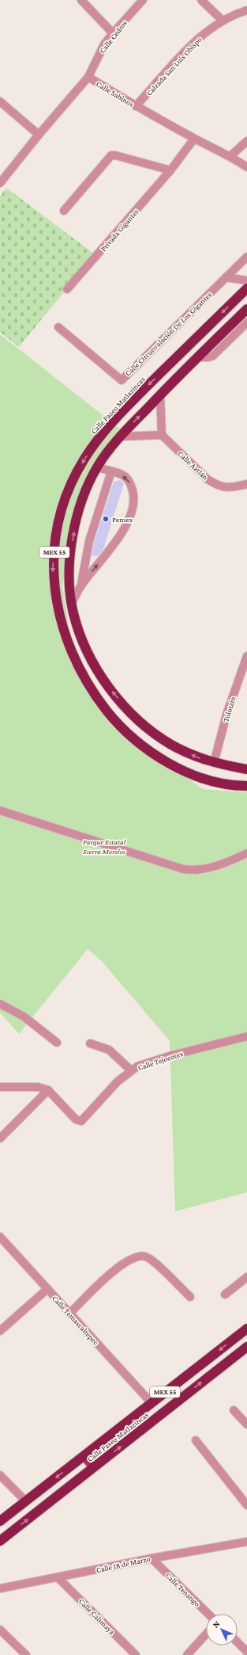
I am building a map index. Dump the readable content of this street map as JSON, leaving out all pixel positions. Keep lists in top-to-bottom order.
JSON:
{
  "streets": {
    "highway": ["Calle Paseo Matlazincas", "MEX 55"],
    "street": [
      "Calle Cedros",
      "Calzada San Luis Obispo",
      "Calle Sabinos",
      "Privada Gigantes",
      "Calle Circunvalación De Los Gigantes",
      "Calle Aztlán",
      "Tolotzin",
      "Calle Tejocotes",
      "Calle Temascaltepec",
      "Calle 18 de Marzo",
      "Calle Tenango",
      "Calle Calimaya"
    ]
  },
  "crossings": [
    ["Calle Cedros", "Calle Sabinos"],
    ["Calzada San Luis Obispo", "Calle Sabinos"],
    ["Calle Sabinos", "Privada Gigantes"],
    ["Calle Paseo Matlazincas", "Calle Temascaltepec"],
    ["MEX 55", "Tolotzin"],
    ["Calle 18 de Marzo", "Calle Tenango"],
    ["Calle 18 de Marzo", "Calle Calimaya"]
  ],
  "parks": ["Parque Estatal Sierra Morelos"],
  "places": ["Pemex"],
  "north": "top left"
}
